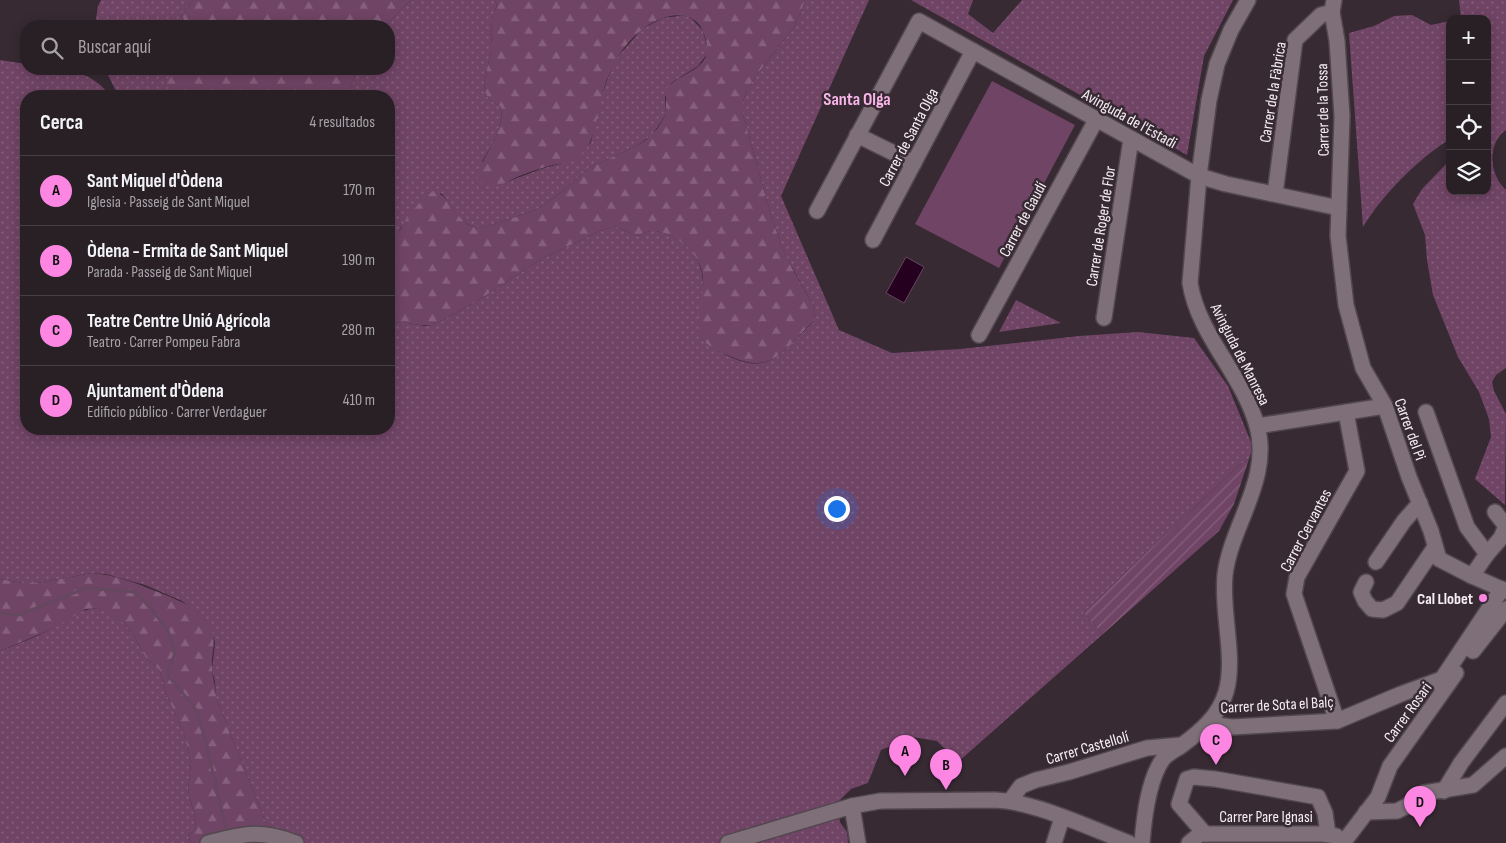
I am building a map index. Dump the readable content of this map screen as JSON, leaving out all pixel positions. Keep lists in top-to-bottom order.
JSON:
{
  "streets": {
    "street": [
      "Carrer de la Fàbrica",
      "Carrer de la Tossa",
      "Avinguda de l'Estadi",
      "Carrer de Santa Olga",
      "Carrer de Gaudí",
      "Carrer de Roger de Flor",
      "Avinguda de Manresa",
      "Carrer del Pi",
      "Carrer Cervantes",
      "Carrer de Sota el Balç",
      "Carrer Rosari",
      "Carrer Castellolí",
      "Carrer Pare Ignasi"
    ]
  },
  "crossings": [
    ["Carrer de la Fàbrica", "Carrer de la Tossa"],
    ["Carrer de la Fàbrica", "Avinguda de l'Estadi"],
    ["Carrer de la Tossa", "Avinguda de l'Estadi"],
    ["Carrer de la Tossa", "Carrer del Pi"],
    ["Avinguda de l'Estadi", "Carrer de Santa Olga"],
    ["Avinguda de l'Estadi", "Carrer de Gaudí"],
    ["Avinguda de l'Estadi", "Carrer de Roger de Flor"],
    ["Avinguda de l'Estadi", "Avinguda de Manresa"],
    ["Avinguda de l'Estadi", "Carrer del Pi"],
    ["Avinguda de Manresa", "Carrer de Sota el Balç"],
    ["Avinguda de Manresa", "Carrer Castellolí"],
    ["Carrer del Pi", "Carrer de Sota el Balç"],
    ["Carrer Cervantes", "Carrer de Sota el Balç"],
    ["Carrer Rosari", "Carrer Pare Ignasi"]
  ],
  "districts": ["Santa Olga"],
  "places": ["Cal Llobet"],
  "page": {
    "map_buttons": ["+", "−"],
    "search": "Buscar aquí",
    "heading": ["Cerca", "4 resultados"],
    "list": [
      {
        "mark": "A",
        "name": "Sant Miquel d'Òdena",
        "note": "Iglesia · Passeig de Sant Miquel",
        "value": "170 m"
      },
      {
        "mark": "B",
        "name": "Òdena - Ermita de Sant Miquel",
        "note": "Parada · Passeig de Sant Miquel",
        "value": "190 m"
      },
      {
        "mark": "C",
        "name": "Teatre Centre Unió Agrícola",
        "note": "Teatro · Carrer Pompeu Fabra",
        "value": "280 m"
      },
      {
        "mark": "D",
        "name": "Ajuntament d'Òdena",
        "note": "Edificio público · Carrer Verdaguer",
        "value": "410 m"
      }
    ],
    "pins": [
      "C",
      "A",
      "B",
      "D"
    ]
  }
}
